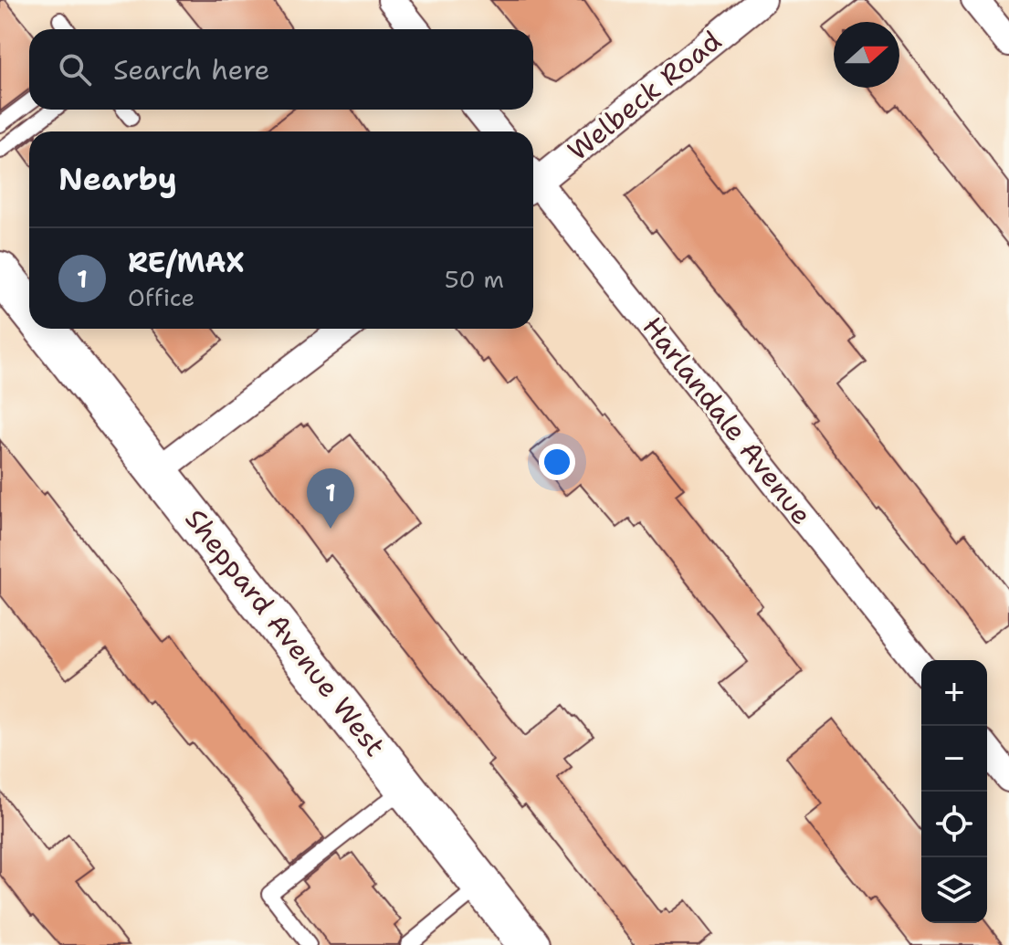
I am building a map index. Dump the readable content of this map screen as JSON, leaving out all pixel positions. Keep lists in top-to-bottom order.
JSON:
{
  "streets": {
    "main road": ["Sheppard Avenue West"],
    "street": ["Welbeck Road", "Harlandale Avenue"]
  },
  "north": "right",
  "page": {
    "search": "Search here",
    "heading": "Nearby",
    "list": [
      {
        "mark": "1",
        "name": "RE/MAX",
        "note": "Office",
        "value": "50 m"
      }
    ],
    "pins": "1",
    "map_buttons": ["+", "−"]
  }
}
